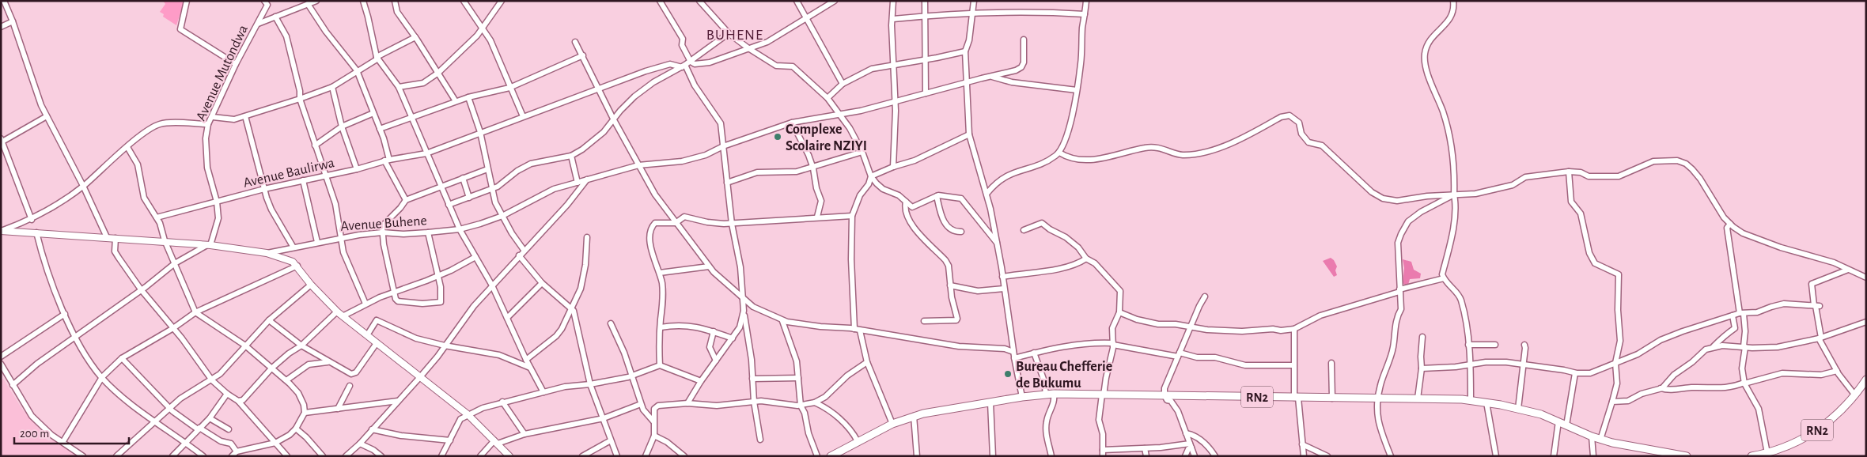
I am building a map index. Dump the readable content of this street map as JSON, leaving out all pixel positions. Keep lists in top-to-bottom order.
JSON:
{
  "streets": {
    "highway": ["RN2"],
    "street": ["Avenue Mutondwa", "Avenue Baulirwa", "Avenue Buhene"]
  },
  "crossings": [
    ["Avenue Mutondwa", "Avenue Baulirwa"]
  ],
  "districts": ["BUHENE"],
  "places": ["Complexe Scolaire NZIYI", "Bureau Chefferie de Bukumu"],
  "scale_bar": "200 m"
}
